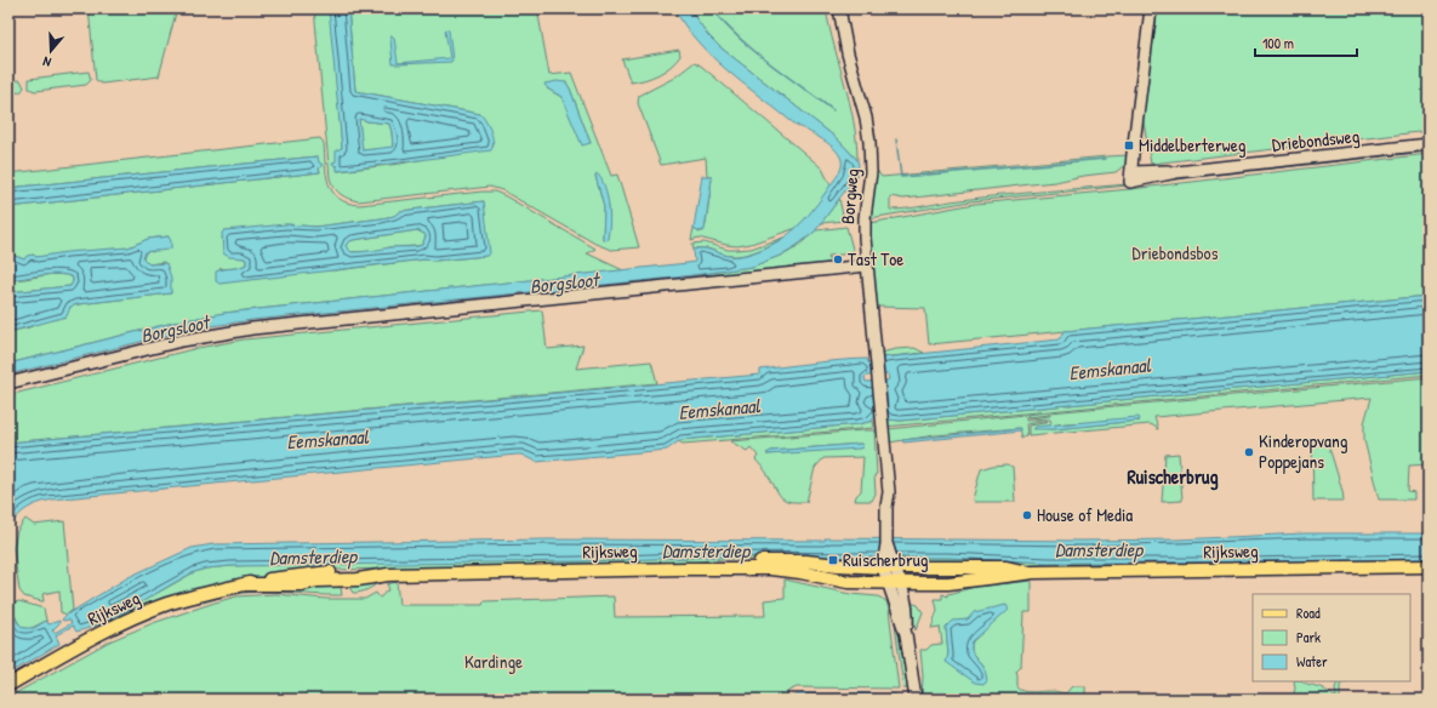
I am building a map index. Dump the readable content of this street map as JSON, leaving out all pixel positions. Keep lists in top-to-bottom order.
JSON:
{
  "streets": {
    "main road": ["Rijksweg"],
    "street": ["Driebondsweg", "Borgweg"]
  },
  "crossings": [
    ["Borgweg", "Rijksweg"]
  ],
  "districts": ["Ruischerbrug"],
  "water": ["Borgsloot", "Eemskanaal", "Damsterdiep"],
  "parks": ["Driebondsbos", "Kardinge"],
  "places": {
    "transit": ["Middelberterweg", "Ruischerbrug"],
    "other": ["Tast Toe", "Kinderopvang Poppejans", "House of Media"]
  },
  "legend": ["Road", "Park", "Water"],
  "scale_bar": "100 m",
  "north": "bottom"
}
